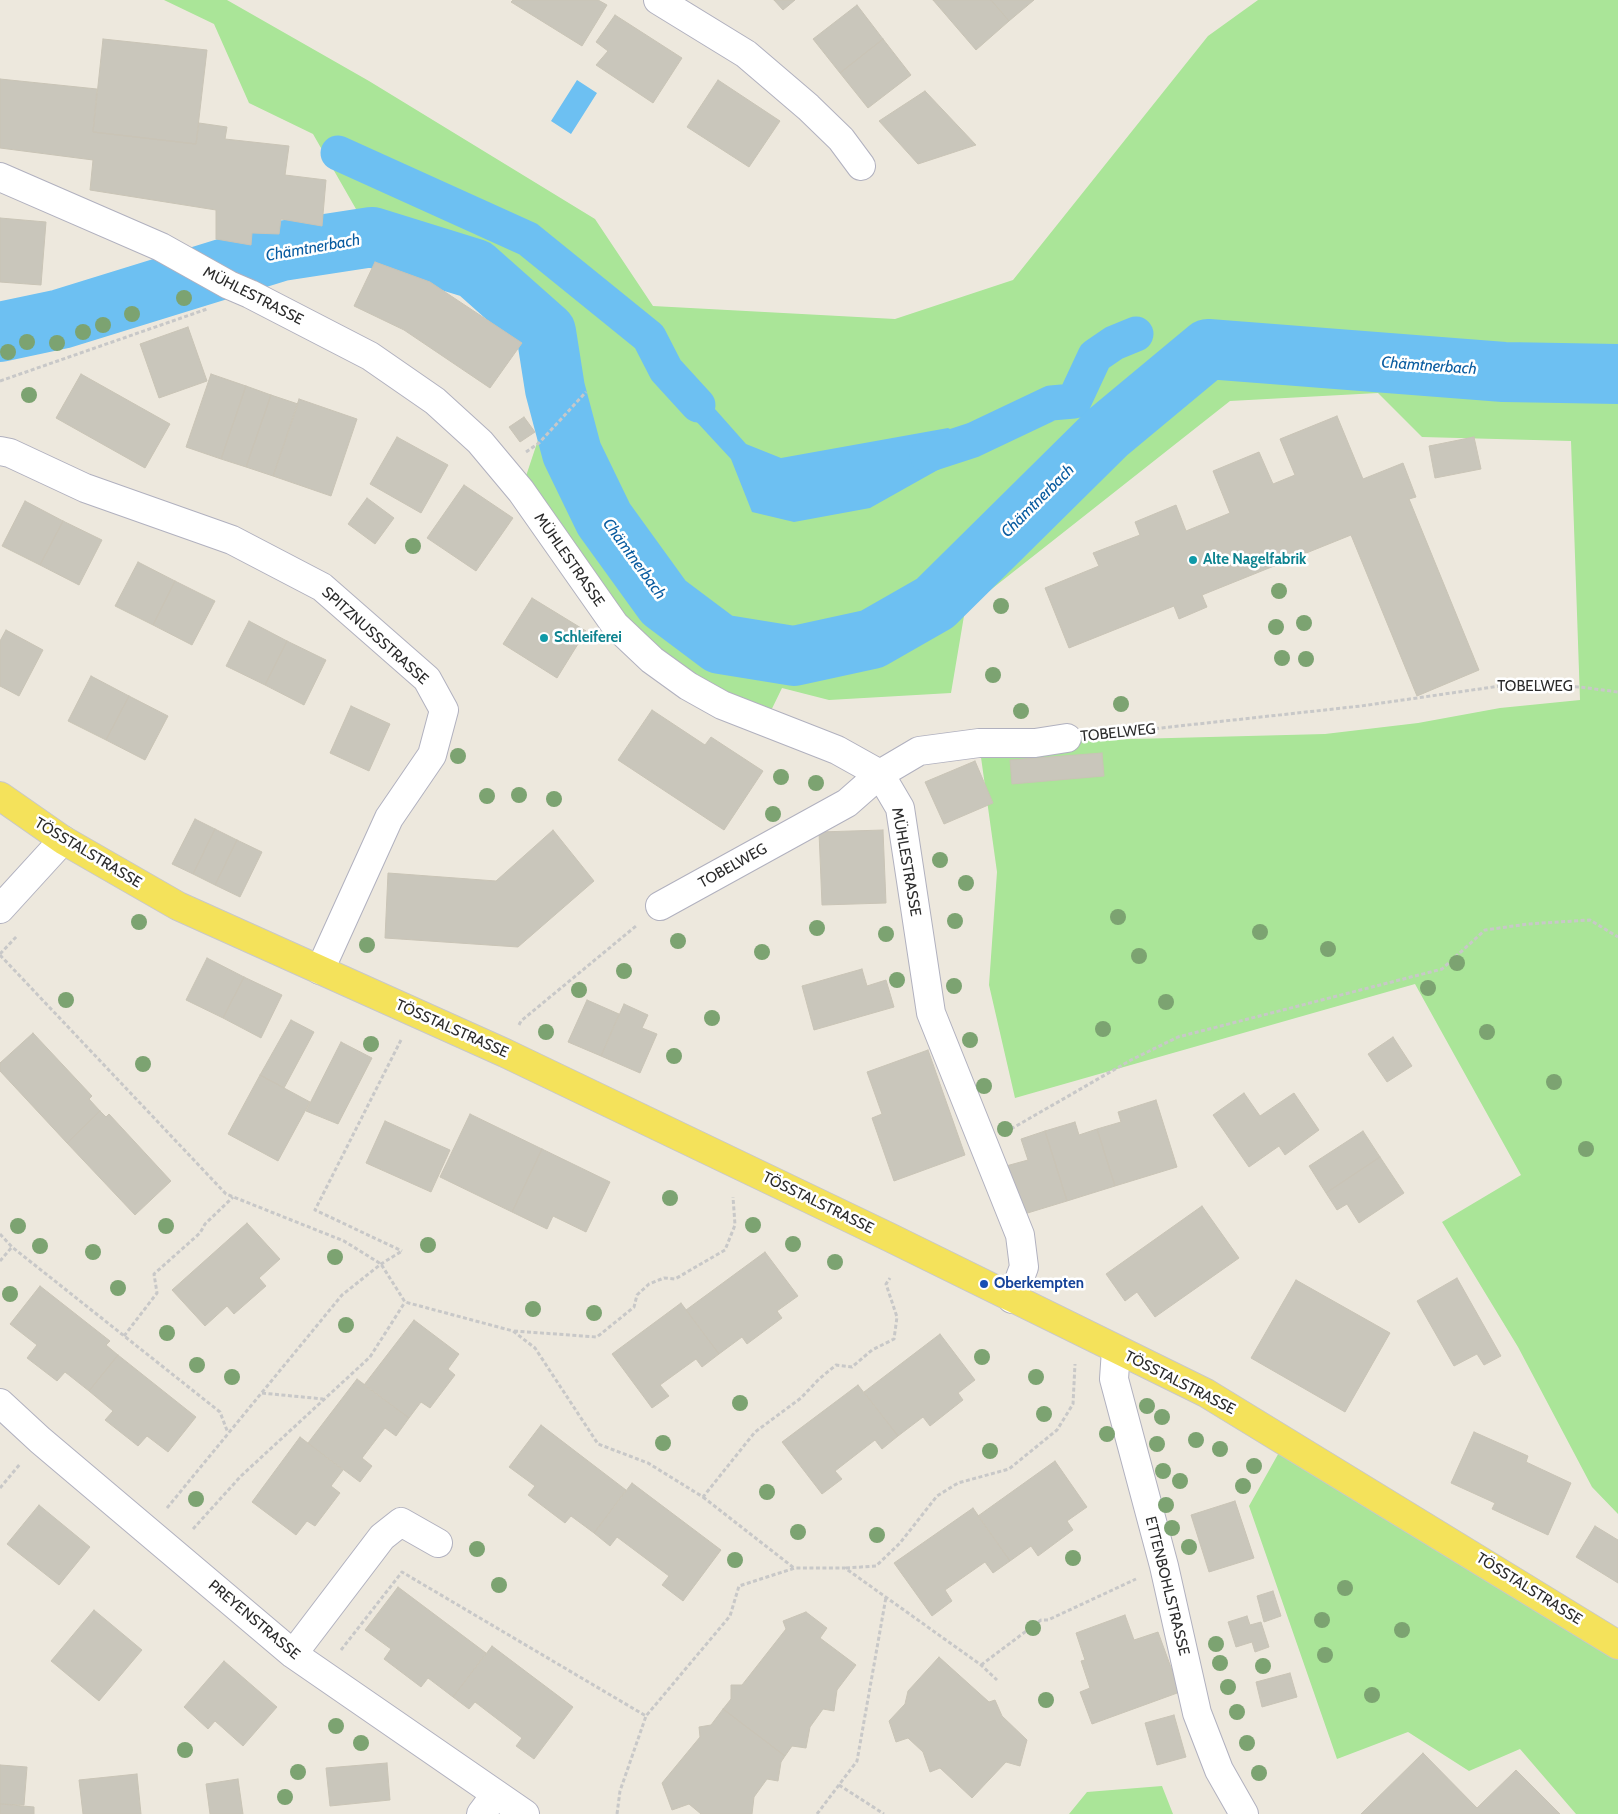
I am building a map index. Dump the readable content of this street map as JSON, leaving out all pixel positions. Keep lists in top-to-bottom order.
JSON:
{
  "streets": {
    "main road": ["TÖSSTALSTRASSE"],
    "street": [
      "MÜHLESTRASSE",
      "SPITZNUSSSTRASSE",
      "TOBELWEG",
      "ETTENBOHLSTRASSE",
      "PREYENSTRASSE"
    ]
  },
  "crossings": [
    ["MÜHLESTRASSE", "TOBELWEG"],
    ["MÜHLESTRASSE", "TÖSSTALSTRASSE"],
    ["SPITZNUSSSTRASSE", "TÖSSTALSTRASSE"],
    ["TÖSSTALSTRASSE", "ETTENBOHLSTRASSE"]
  ],
  "water": ["Chämtnerbach"],
  "places": ["Alte Nagelfabrik", "Schleiferei", "Oberkempten"]
}
